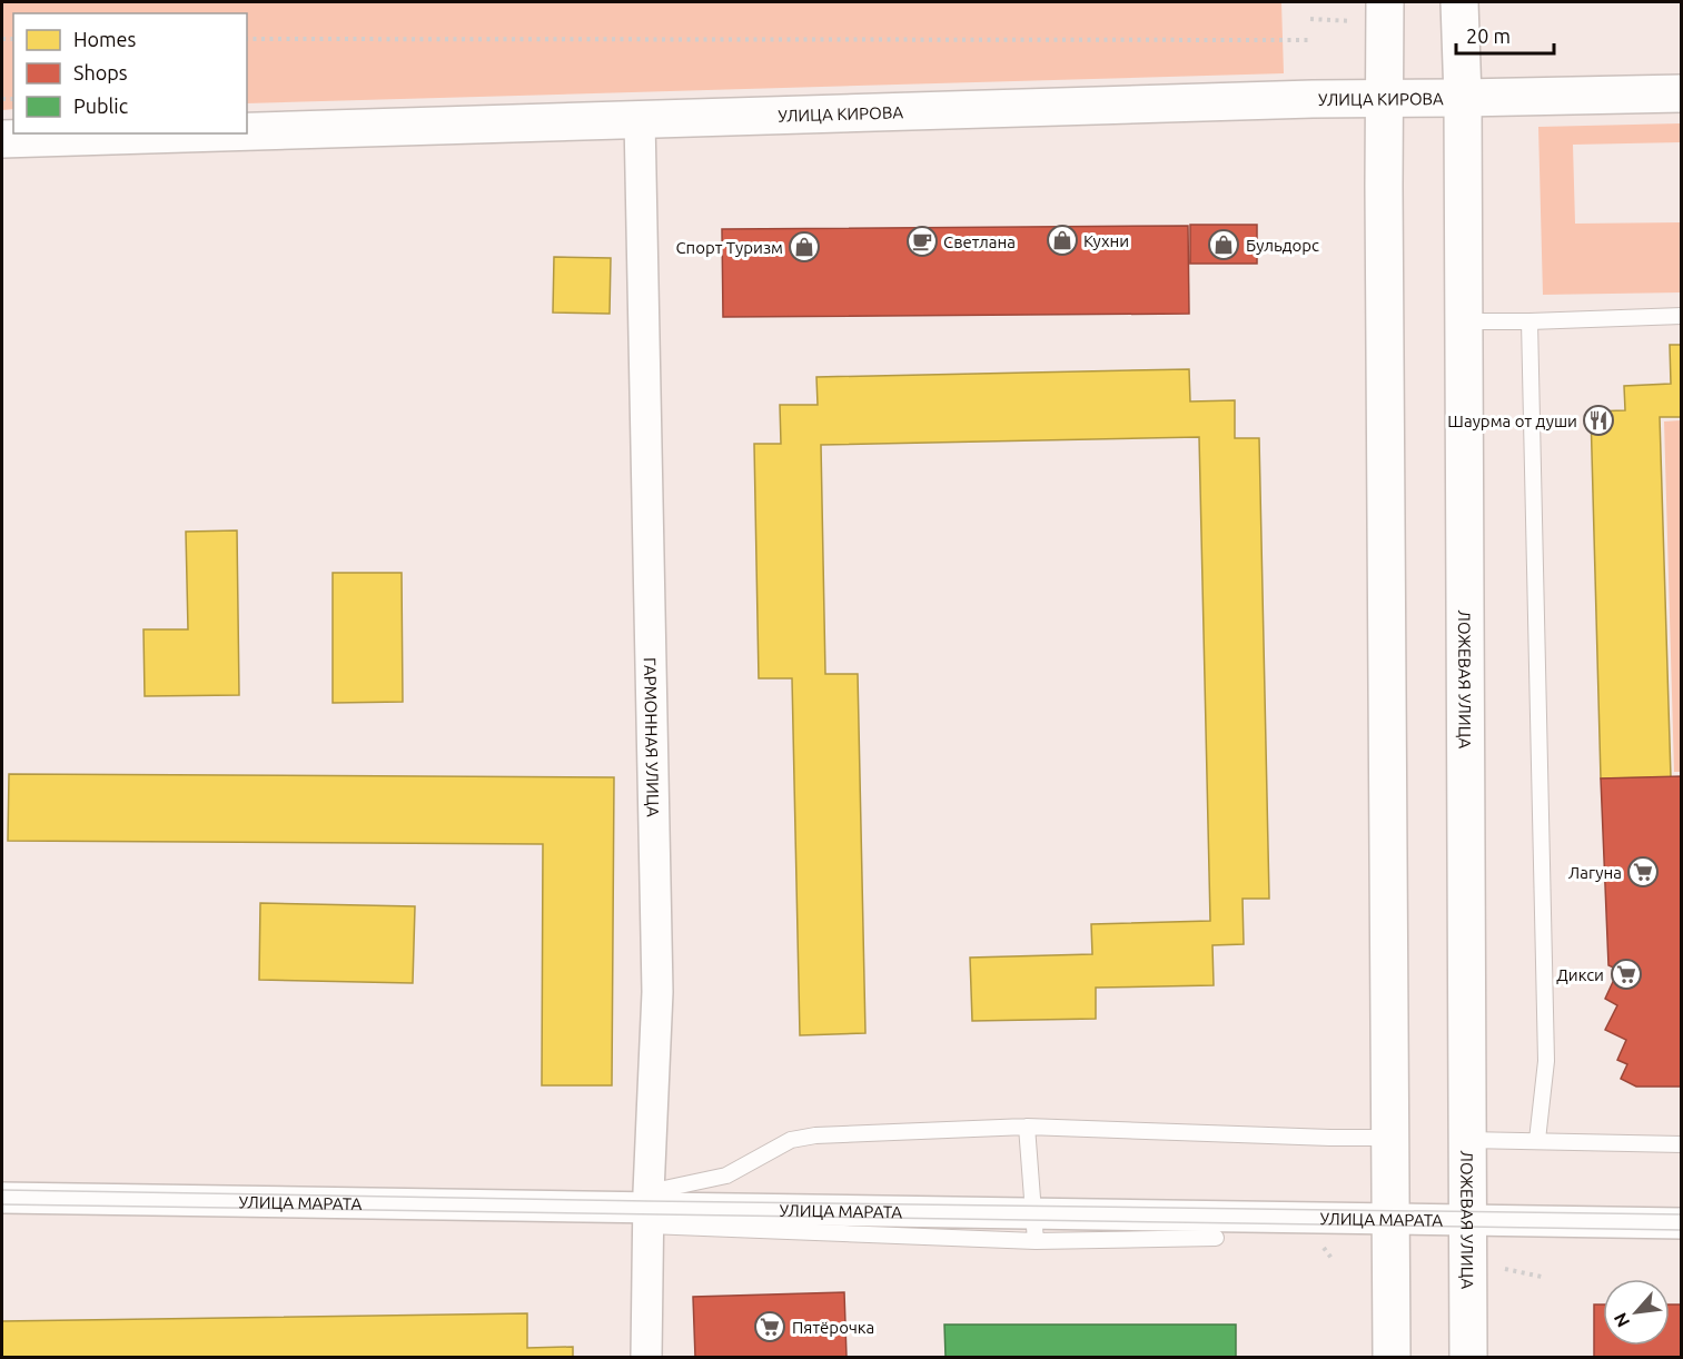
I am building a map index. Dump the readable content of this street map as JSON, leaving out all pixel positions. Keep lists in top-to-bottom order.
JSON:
{
  "streets": {
    "main road": ["УЛИЦА КИРОВА", "ЛОЖЕВАЯ УЛИЦА"],
    "street": ["ГАРМОННАЯ УЛИЦА", "УЛИЦА МАРАТА"]
  },
  "crossings": [
    ["УЛИЦА КИРОВА", "ЛОЖЕВАЯ УЛИЦА"],
    ["УЛИЦА КИРОВА", "ГАРМОННАЯ УЛИЦА"],
    ["ЛОЖЕВАЯ УЛИЦА", "УЛИЦА МАРАТА"],
    ["ГАРМОННАЯ УЛИЦА", "УЛИЦА МАРАТА"]
  ],
  "places": {
    "shop": ["Кухни", "Бульдорс", "Спорт Туризм"],
    "cafe": ["Светлана"],
    "restaurant": ["Шаурма от души"],
    "supermarket": ["Лагуна", "Дикси", "Пятёрочка"]
  },
  "legend": ["Homes", "Shops", "Public"],
  "scale_bar": "20 m",
  "north": "bottom left"
}
